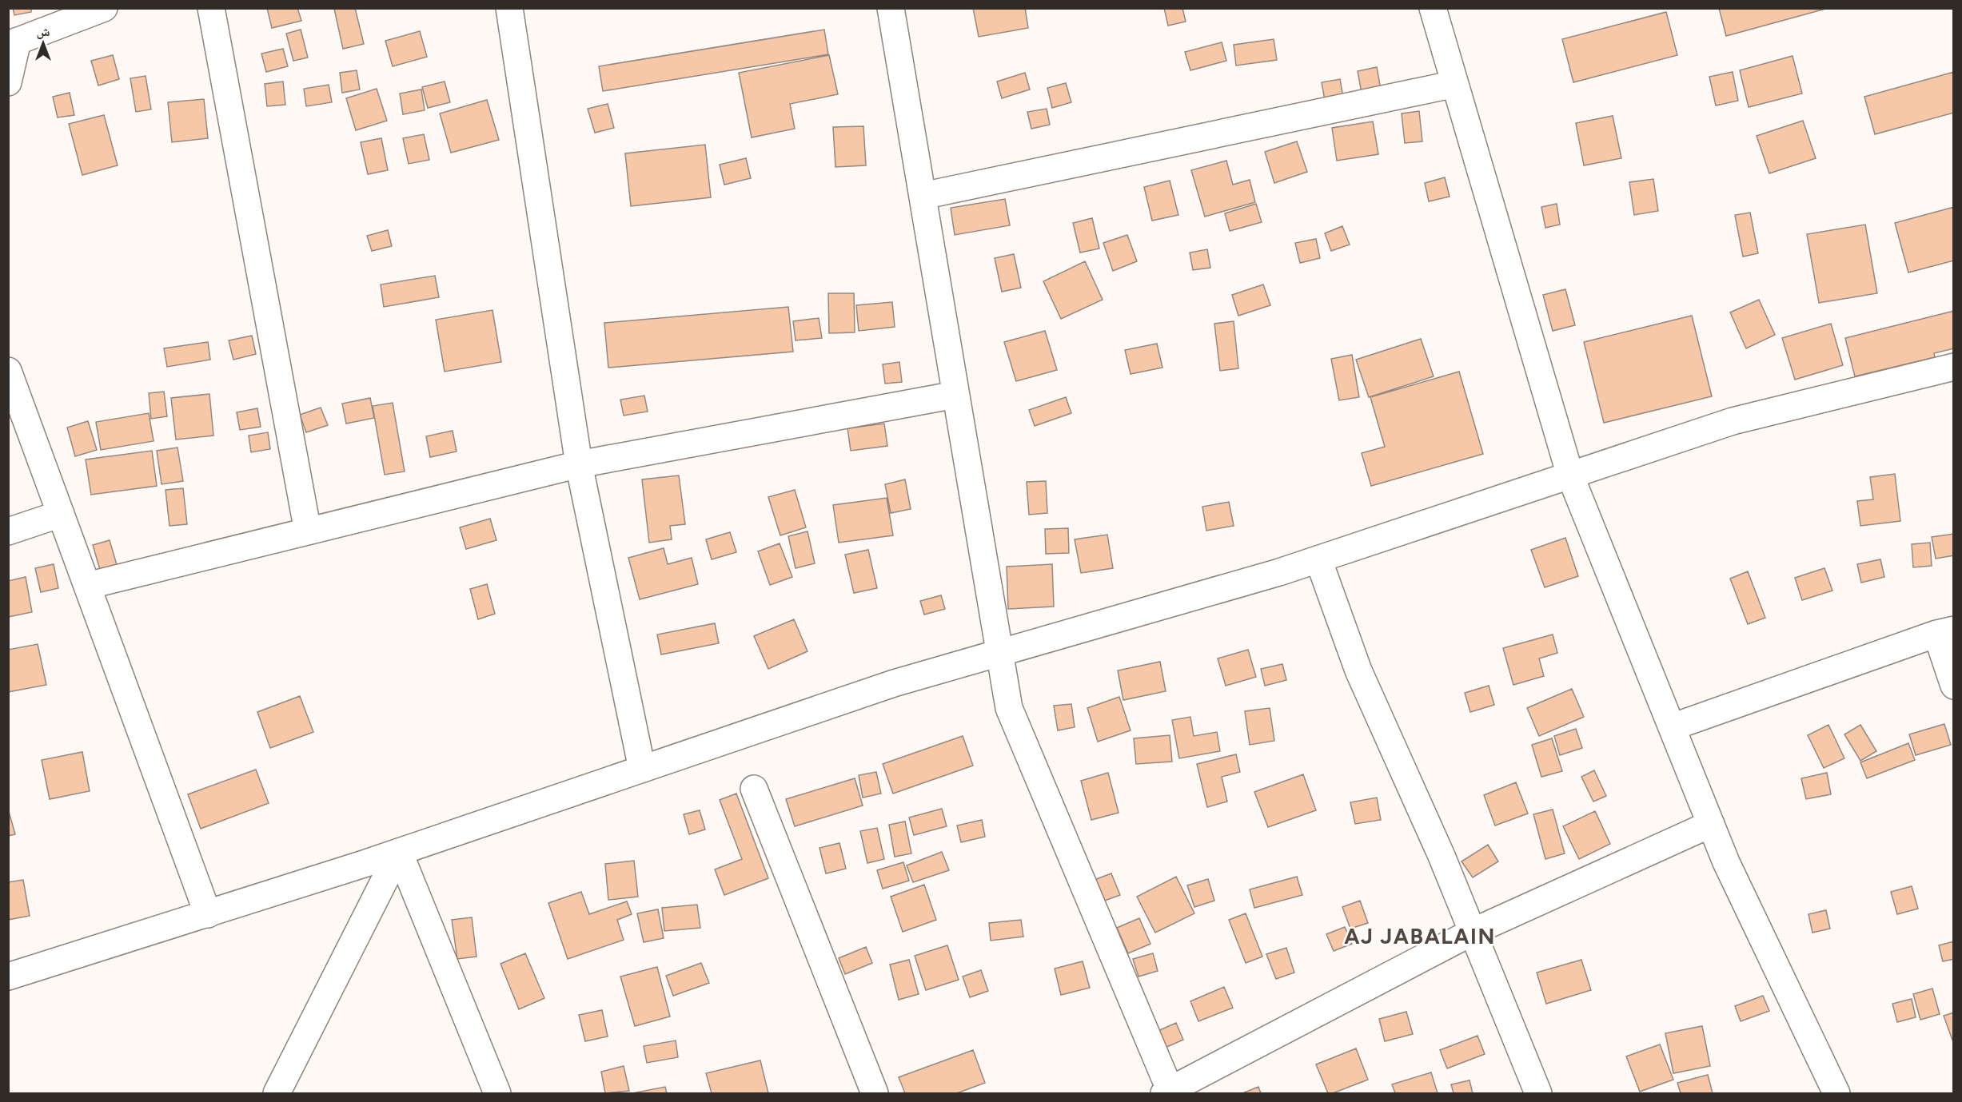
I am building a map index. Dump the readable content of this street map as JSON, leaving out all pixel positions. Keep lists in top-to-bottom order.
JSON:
{
  "districts": ["AJ JABALAIN"],
  "north": "top"
}
